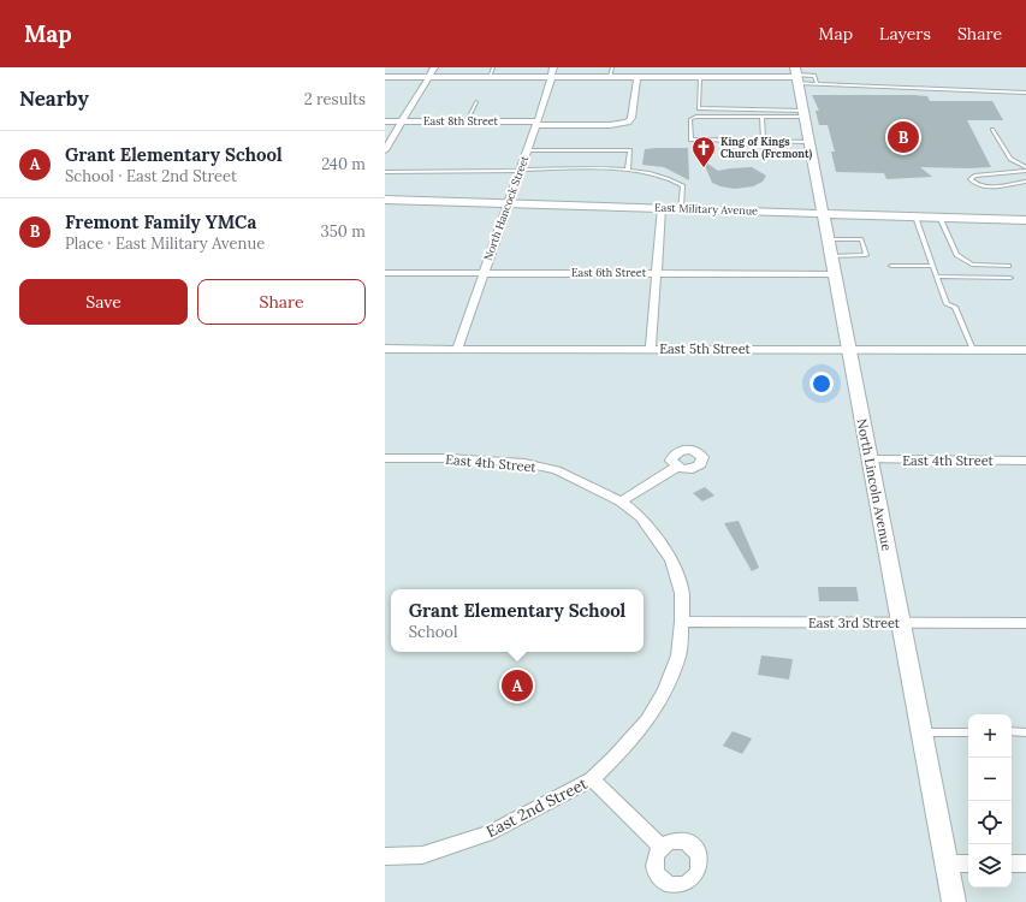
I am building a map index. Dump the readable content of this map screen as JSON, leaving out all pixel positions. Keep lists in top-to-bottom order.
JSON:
{
  "streets": {
    "street": [
      "East 8th Street",
      "North Hancock Street",
      "East Military Avenue",
      "East 6th Street",
      "East 5th Street",
      "East 4th Street",
      "North Lincoln Avenue",
      "East 3rd Street",
      "East 2nd Street"
    ]
  },
  "crossings": [
    ["East 8th Street", "North Hancock Street"],
    ["North Hancock Street", "East Military Avenue"],
    ["North Hancock Street", "East 6th Street"],
    ["North Hancock Street", "East 5th Street"],
    ["East Military Avenue", "North Lincoln Avenue"],
    ["East 6th Street", "North Lincoln Avenue"],
    ["East 5th Street", "North Lincoln Avenue"],
    ["East 4th Street", "North Lincoln Avenue"],
    ["East 4th Street", "East 3rd Street"],
    ["East 4th Street", "East 2nd Street"],
    ["North Lincoln Avenue", "East 3rd Street"],
    ["East 3rd Street", "East 2nd Street"]
  ],
  "places": {
    "church": ["King of Kings Church (Fremont)"]
  },
  "page": {
    "header": "Map",
    "nav": ["Map", "Layers", "Share"],
    "heading": ["Nearby", "2 results"],
    "pins": ["B", "A"],
    "list": [
      {
        "mark": "A",
        "name": "Grant Elementary School",
        "note": "School · East 2nd Street",
        "value": "240 m"
      },
      {
        "mark": "B",
        "name": "Fremont Family YMCa",
        "note": "Place · East Military Avenue",
        "value": "350 m"
      }
    ],
    "buttons": ["Save", "Share"],
    "popup": ["Grant Elementary School", "School"],
    "map_buttons": ["+", "−"]
  }
}
